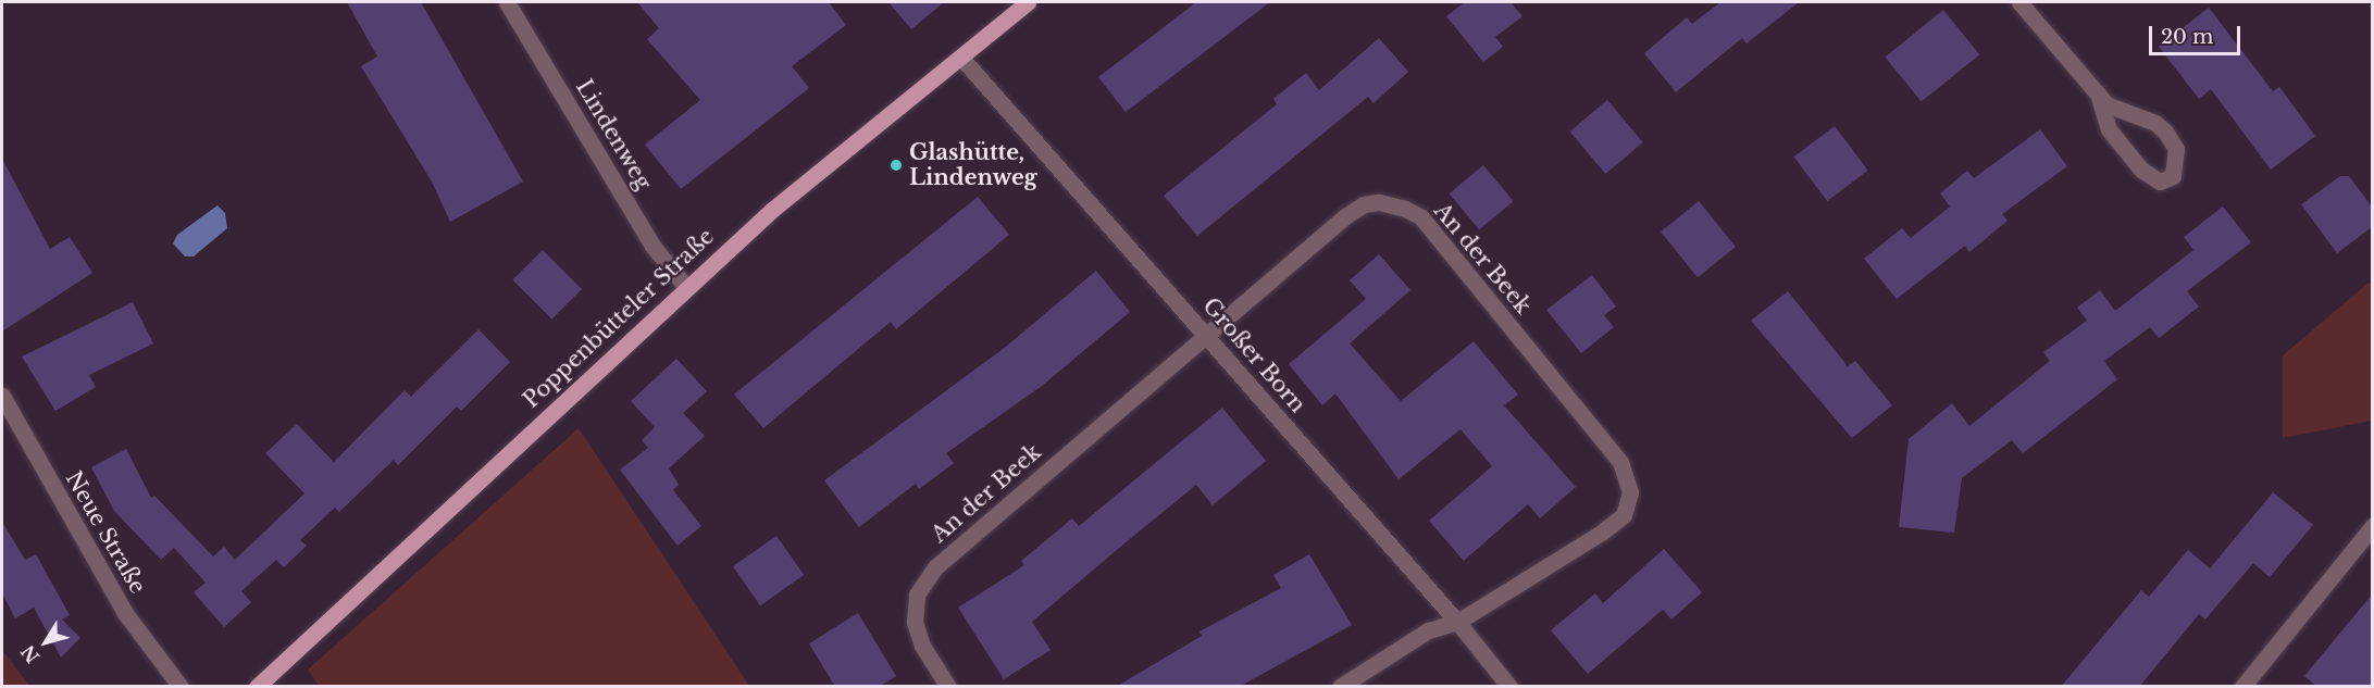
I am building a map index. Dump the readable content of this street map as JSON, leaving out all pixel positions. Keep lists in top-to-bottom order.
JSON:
{
  "streets": {
    "main road": ["Poppenbütteler Straße"],
    "street": [
      "Lindenweg",
      "An der Beek",
      "Großer Born",
      "Neue Straße"
    ]
  },
  "crossings": [
    ["Lindenweg", "Poppenbütteler Straße"],
    ["An der Beek", "Großer Born"],
    ["Poppenbütteler Straße", "Großer Born"]
  ],
  "places": ["Glashütte, Lindenweg"],
  "scale_bar": "20 m",
  "north": "bottom left"
}
